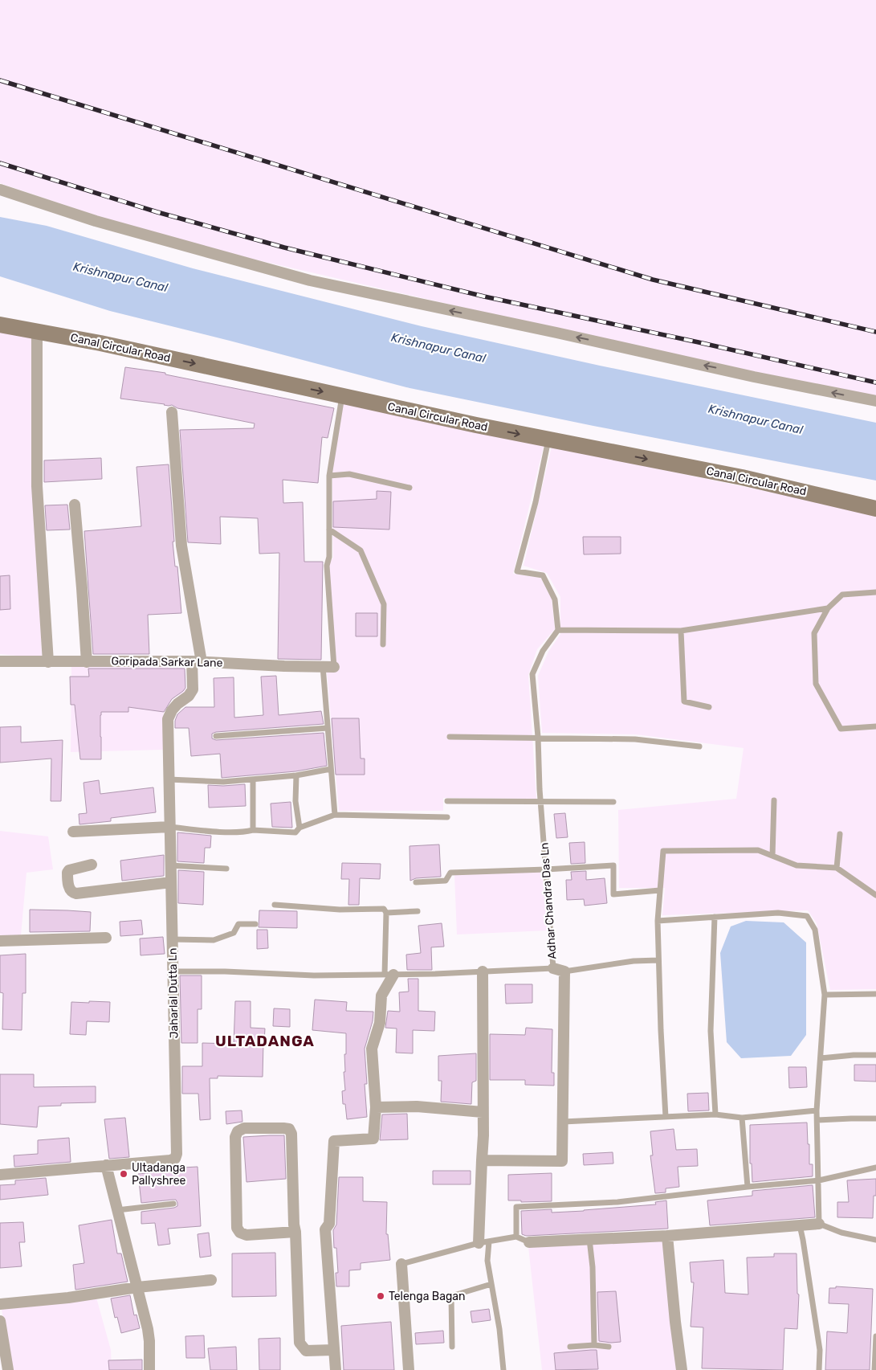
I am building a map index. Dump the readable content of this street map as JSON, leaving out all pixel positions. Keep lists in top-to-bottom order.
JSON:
{
  "streets": {
    "main road": ["Canal Circular Road"],
    "street": ["Goripada Sarkar Lane", "Adhar Chandra Das Ln", "Jaharlal Dutta Ln"]
  },
  "crossings": [
    ["Goripada Sarkar Lane", "Jaharlal Dutta Ln"]
  ],
  "one_way": ["Canal Circular Road"],
  "districts": ["ULTADANGA"],
  "water": ["Krishnapur Canal"],
  "places": ["Ultadanga Pallyshree", "Telenga Bagan"]
}
